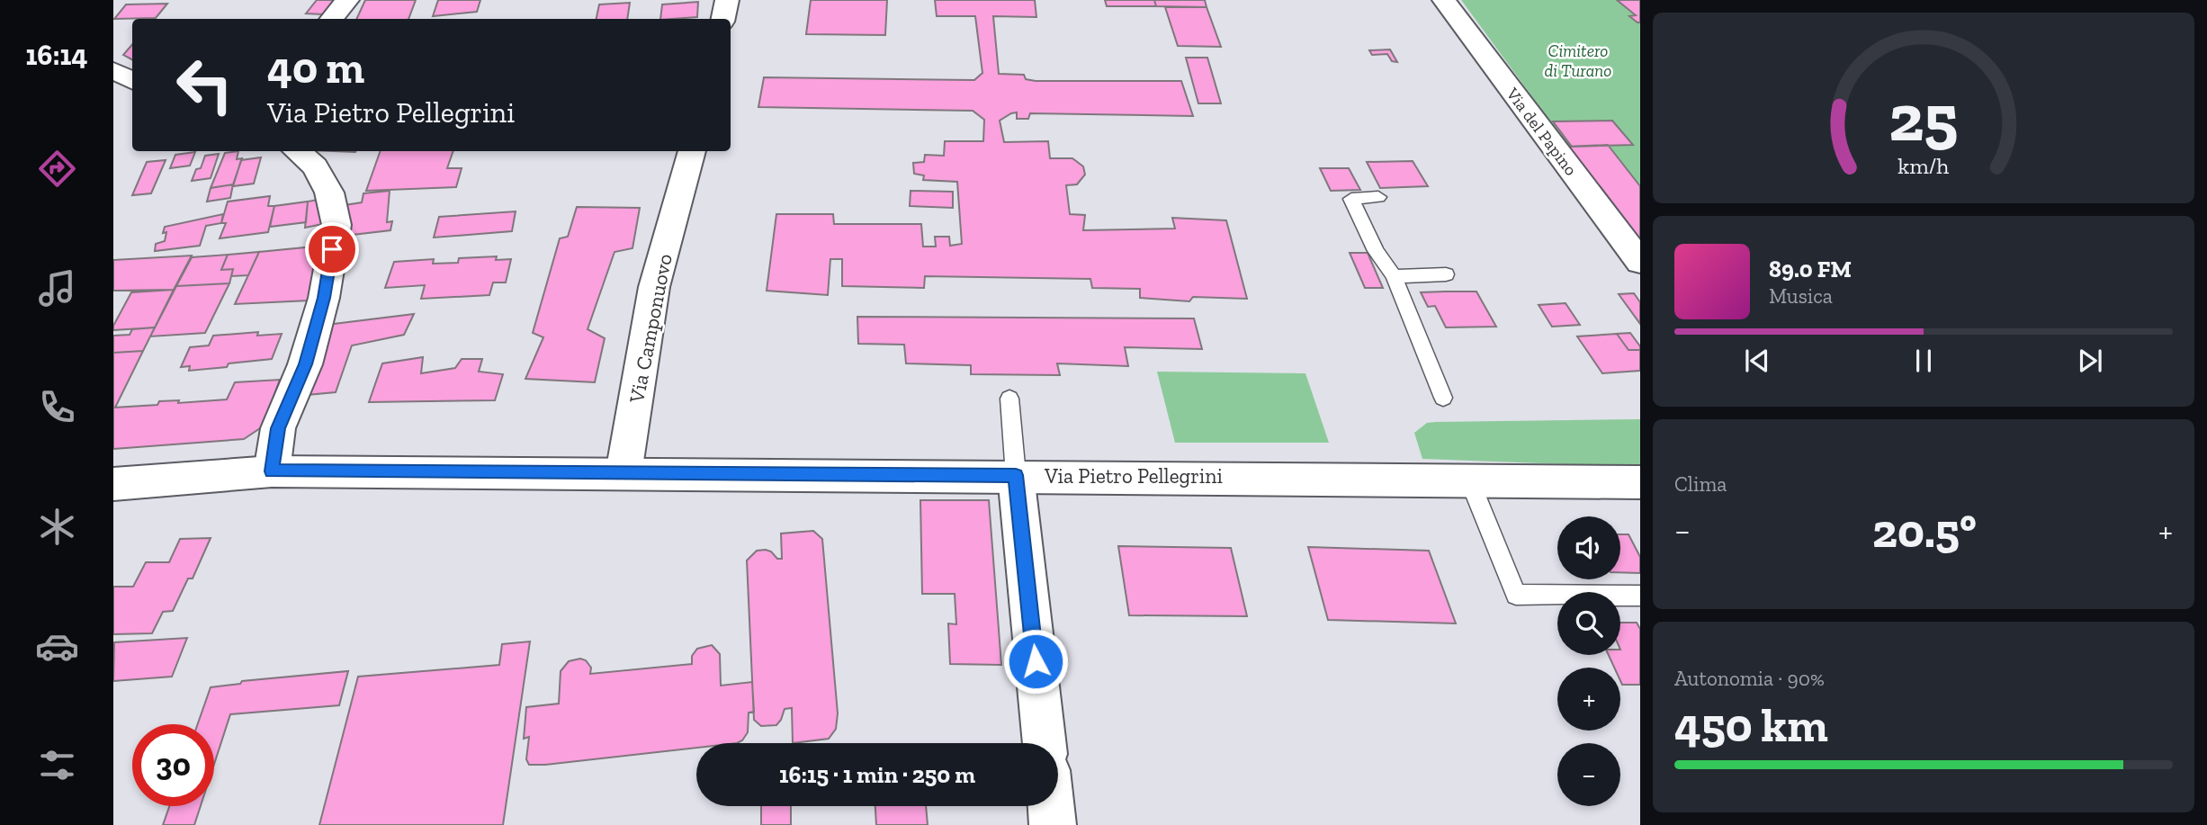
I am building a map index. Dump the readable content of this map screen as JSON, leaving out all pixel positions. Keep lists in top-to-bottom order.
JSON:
{
  "streets": {
    "street": ["Via del Papino", "Via Camponuovo", "Via Pietro Pellegrini"]
  },
  "crossings": [
    ["Via Camponuovo", "Via Pietro Pellegrini"]
  ],
  "parks": ["Cimitero di Turano"],
  "page": {
    "tabs": "16:14",
    "turn": ["40 m", "Via Pietro Pellegrini"],
    "song": ["89.0 FM", "Musica"],
    "tile": [
      "Clima",
      ["Autonomia · 90%", "450 km"]
    ],
    "heat": ["−", "20.5°", "+"],
    "map_buttons": ["+", "−"],
    "limit": "30",
    "trip": "16:15 · 1 min · 250 m",
    "gauge": ["25", "km/h"]
  }
}
